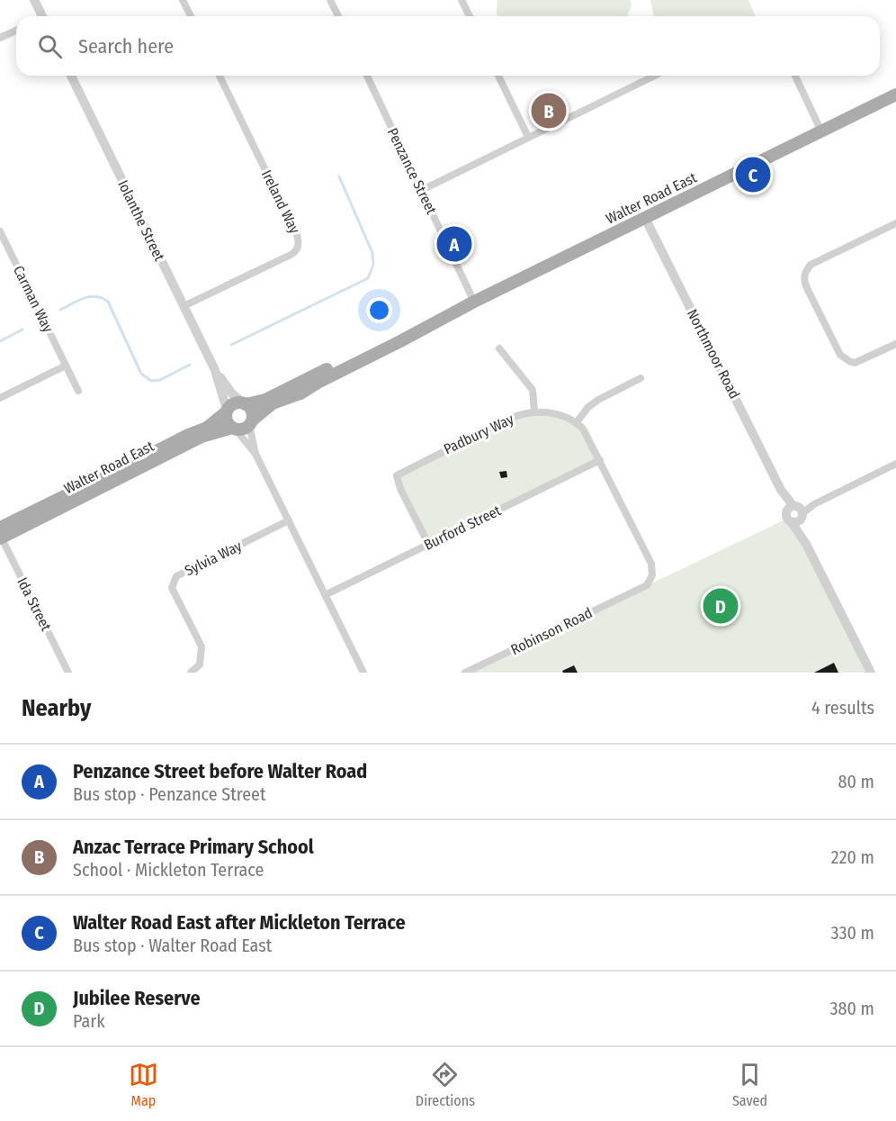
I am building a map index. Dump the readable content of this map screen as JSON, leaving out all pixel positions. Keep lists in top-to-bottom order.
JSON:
{
  "streets": {
    "main road": ["Walter Road East"],
    "street": [
      "Penzance Street",
      "Ireland Way",
      "Iolanthe Street",
      "Carman Way",
      "Northmoor Road",
      "Padbury Way",
      "Burford Street",
      "Sylvia Way",
      "Ida Street",
      "Robinson Road"
    ]
  },
  "crossings": [
    ["Penzance Street", "Walter Road East"],
    ["Walter Road East", "Iolanthe Street"],
    ["Walter Road East", "Northmoor Road"],
    ["Walter Road East", "Ida Street"],
    ["Ireland Way", "Iolanthe Street"],
    ["Padbury Way", "Burford Street"],
    ["Burford Street", "Robinson Road"]
  ],
  "page": {
    "search": "Search here",
    "pins": [
      "B",
      "C",
      "A",
      "D"
    ],
    "heading": ["Nearby", "4 results"],
    "list": [
      {
        "mark": "A",
        "name": "Penzance Street before Walter Road",
        "note": "Bus stop · Penzance Street",
        "value": "80 m"
      },
      {
        "mark": "B",
        "name": "Anzac Terrace Primary School",
        "note": "School · Mickleton Terrace",
        "value": "220 m"
      },
      {
        "mark": "C",
        "name": "Walter Road East after Mickleton Terrace",
        "note": "Bus stop · Walter Road East",
        "value": "330 m"
      },
      {
        "mark": "D",
        "name": "Jubilee Reserve",
        "note": "Park",
        "value": "380 m"
      }
    ],
    "nav": ["Map", "Directions", "Saved"]
  }
}
